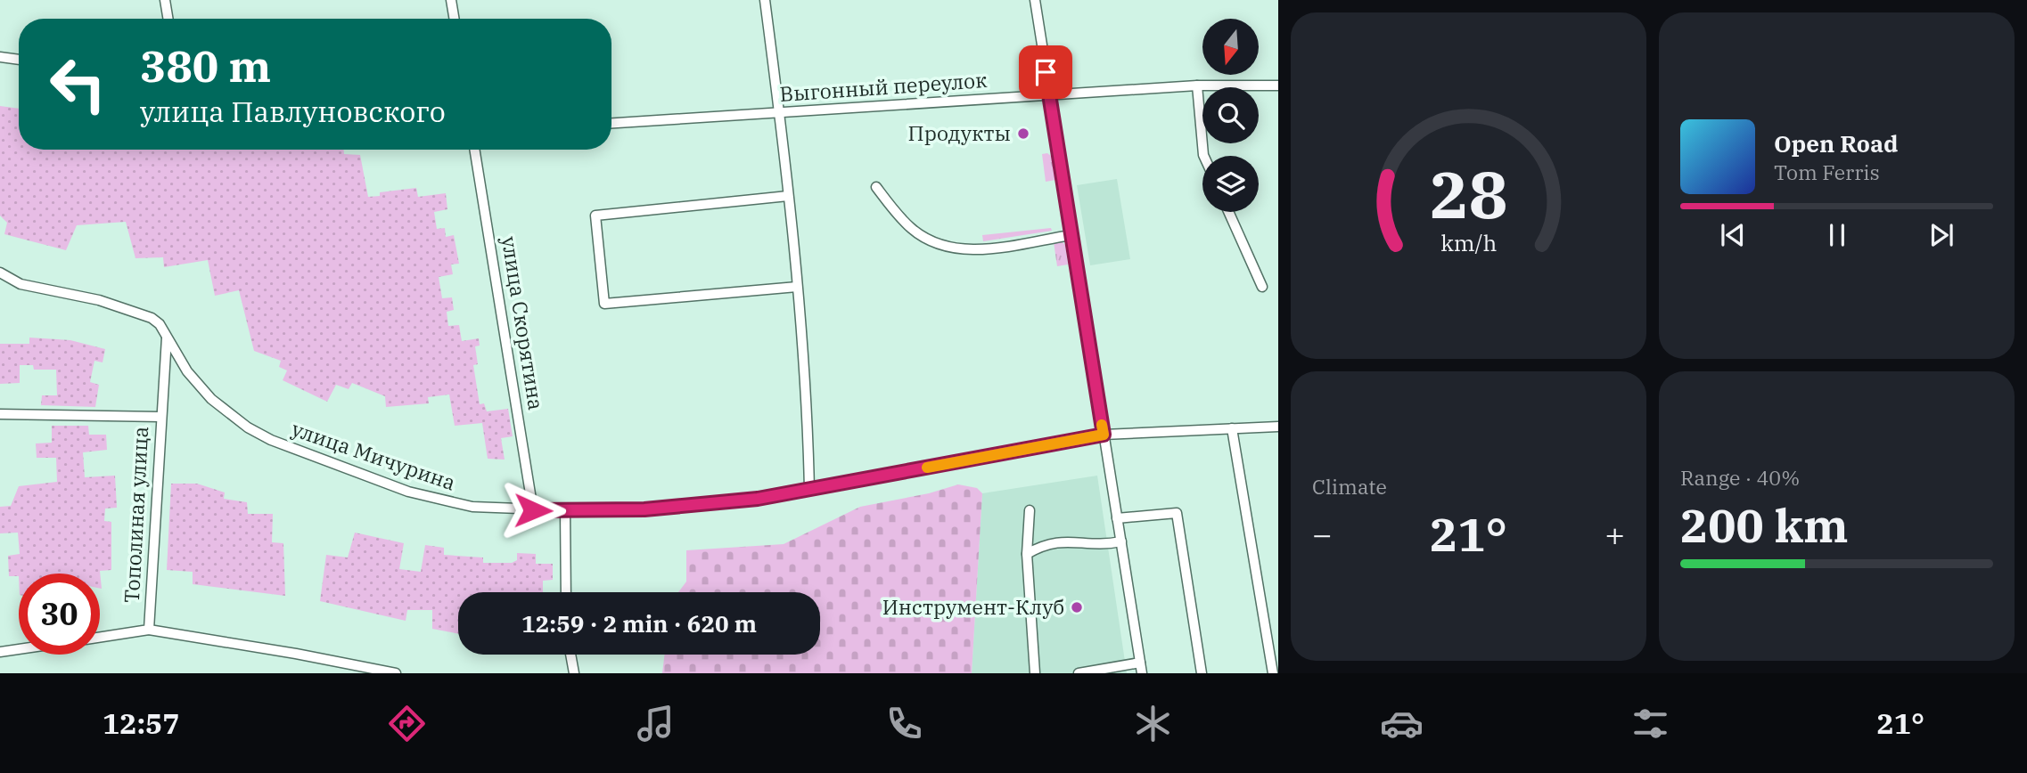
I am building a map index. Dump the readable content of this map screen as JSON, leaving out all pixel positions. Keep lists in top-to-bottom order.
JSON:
{
  "streets": {
    "street": [
      "Выгонный переулок",
      "улица Скорятина",
      "улица Мичурина",
      "Тополиная улица"
    ]
  },
  "crossings": [
    ["улица Скорятина", "улица Мичурина"],
    ["улица Мичурина", "Тополиная улица"]
  ],
  "places": ["Продукты", "Инструмент-Клуб"],
  "north": "bottom",
  "page": {
    "turn": ["380 m", "улица Павлуновского"],
    "song": ["Open Road", "Tom Ferris"],
    "tile": [
      "Climate",
      ["Range · 40%", "200 km"]
    ],
    "heat": ["−", "21°", "+"],
    "limit": "30",
    "trip": "12:59 · 2 min · 620 m",
    "tabs": ["12:57", "21°"],
    "gauge": ["28", "km/h"]
  }
}
